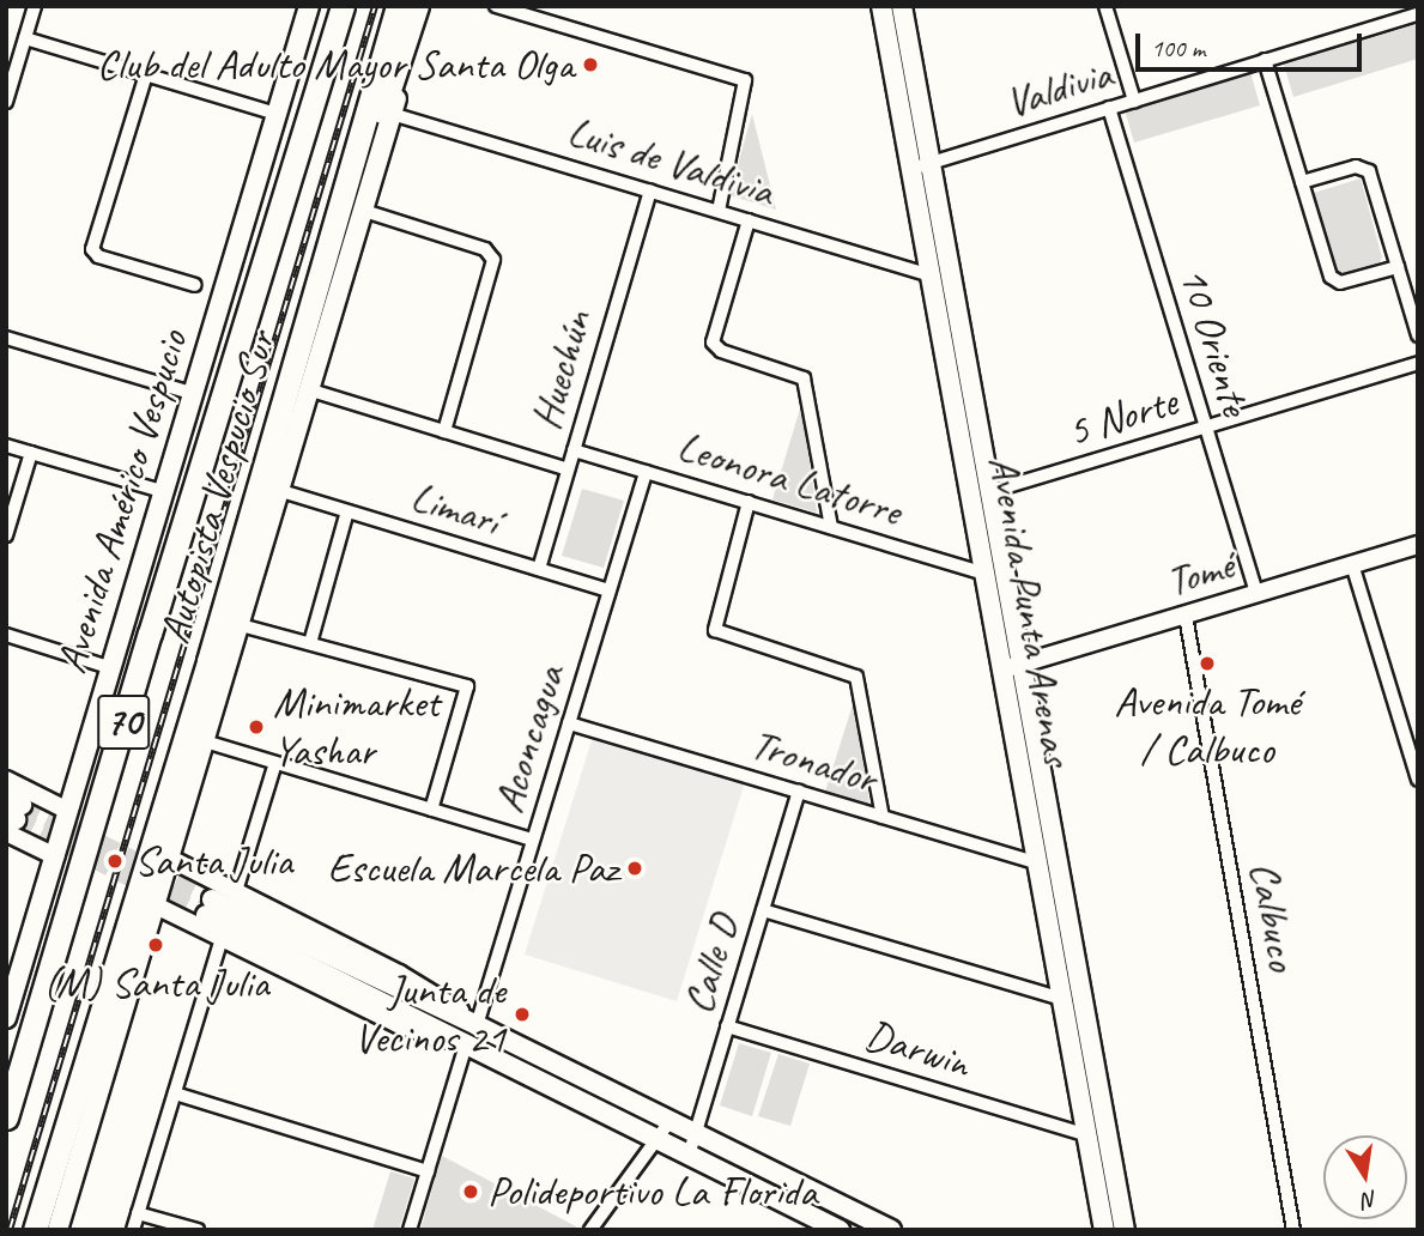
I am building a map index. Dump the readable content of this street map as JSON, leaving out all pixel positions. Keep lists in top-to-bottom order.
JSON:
{
  "streets": {
    "highway": ["Autopista Vespucio Sur", "70"],
    "main road": ["Avenida Américo Vespucio", "Avenida Punta Arenas"],
    "street": [
      "Valdivia",
      "Luis de Valdivia",
      "10 Oriente",
      "Huechún",
      "5 Norte",
      "Leonora Latorre",
      "Limarí",
      "Tomé",
      "Aconcagua",
      "Tronador",
      "Calbuco",
      "Calle D",
      "Darwin"
    ]
  },
  "crossings": [
    ["Valdivia", "10 Oriente"],
    ["Valdivia", "Avenida Punta Arenas"],
    ["Luis de Valdivia", "Huechún"],
    ["Luis de Valdivia", "Avenida Punta Arenas"],
    ["10 Oriente", "5 Norte"],
    ["10 Oriente", "Tomé"],
    ["Huechún", "Leonora Latorre"],
    ["Huechún", "Limarí"],
    ["5 Norte", "Avenida Punta Arenas"],
    ["Leonora Latorre", "Avenida Punta Arenas"],
    ["Leonora Latorre", "Aconcagua"],
    ["Limarí", "Aconcagua"],
    ["Tomé", "Avenida Punta Arenas"],
    ["Tomé", "Calbuco"],
    ["Avenida Punta Arenas", "Tronador"],
    ["Avenida Punta Arenas", "Darwin"],
    ["Aconcagua", "Tronador"],
    ["Tronador", "Calle D"],
    ["Calle D", "Darwin"]
  ],
  "places": [
    "Club del Adulto Mayor Santa Olga",
    "Avenida Tomé / Calbuco",
    "Minimarket Yashar",
    "Santa Julia",
    "Escuela Marcela Paz",
    "(M) Santa Julia",
    "Junta de Vecinos 21",
    "Polideportivo La Florida"
  ],
  "scale_bar": "100 m",
  "north": "bottom"
}
